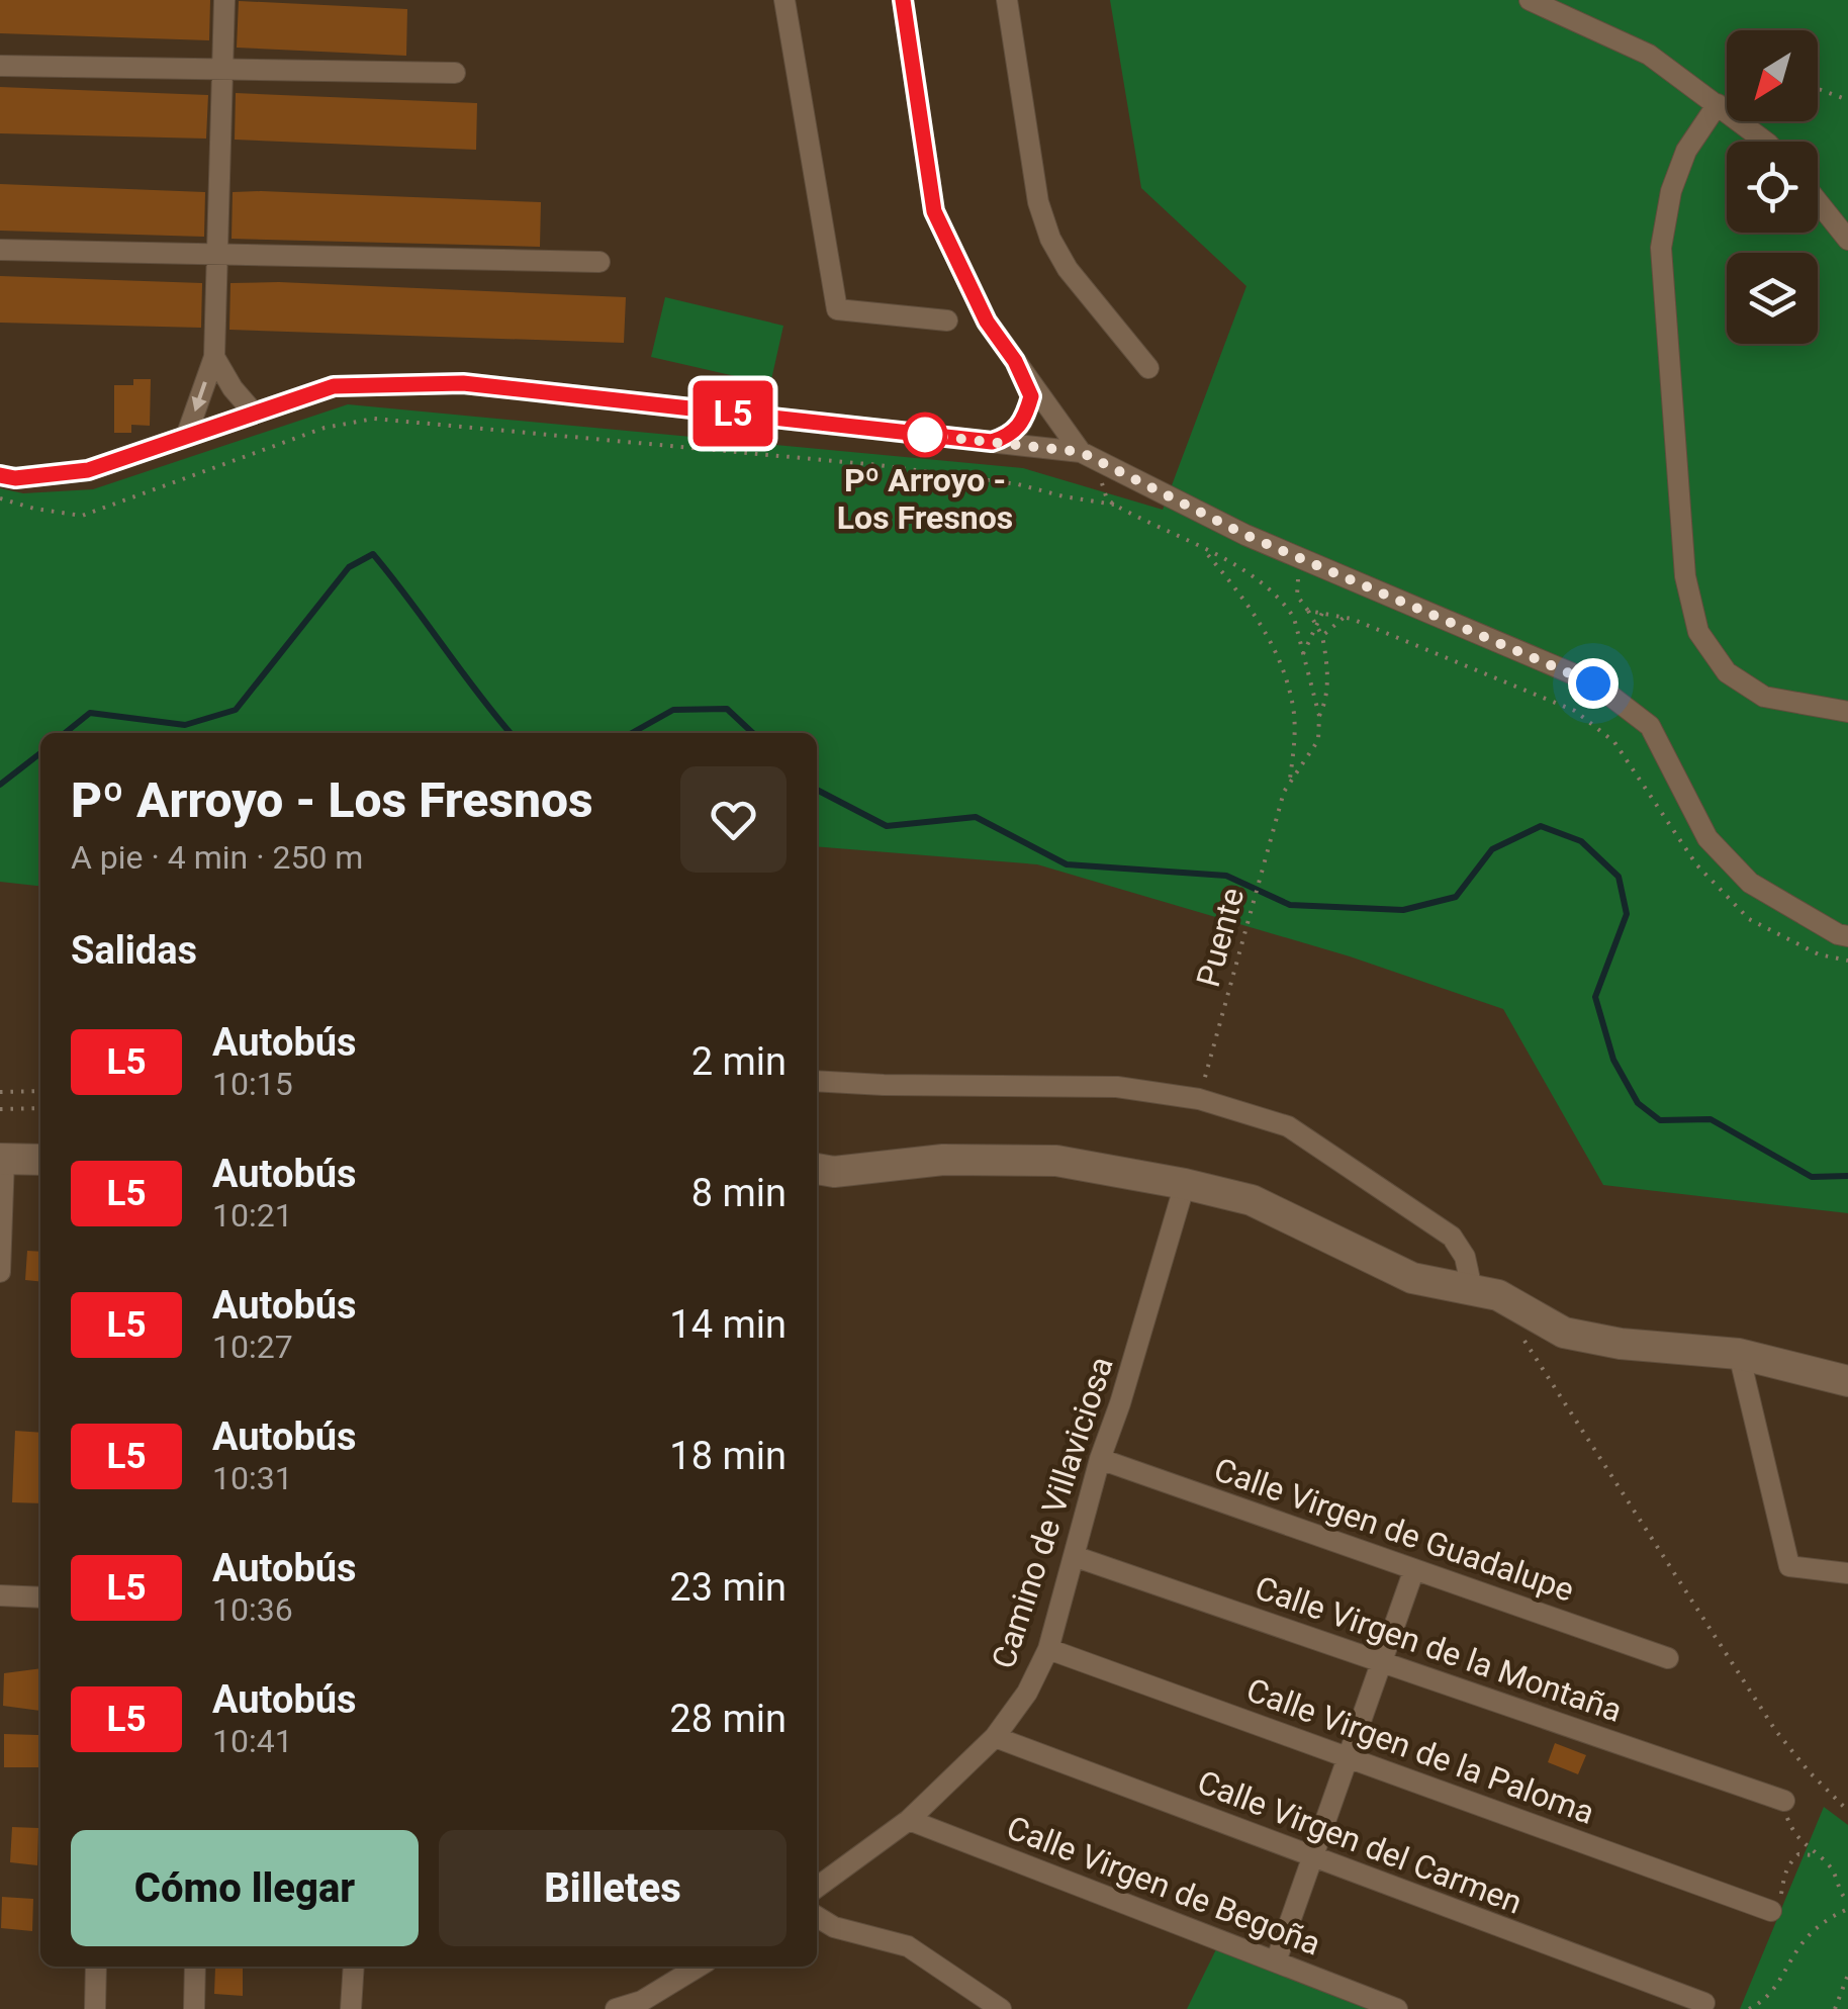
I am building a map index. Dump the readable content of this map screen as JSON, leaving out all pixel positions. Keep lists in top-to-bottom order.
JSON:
{
  "streets": {
    "street": [
      "Camino de Villaviciosa",
      "Calle Virgen de Guadalupe",
      "Calle Virgen de la Montaña",
      "Calle Virgen de la Paloma",
      "Calle Virgen del Carmen",
      "Calle Virgen de Begoña"
    ],
    "path": ["Puente"]
  },
  "crossings": [
    ["Camino de Villaviciosa", "Calle Virgen de Guadalupe"],
    ["Camino de Villaviciosa", "Calle Virgen de la Montaña"],
    ["Camino de Villaviciosa", "Calle Virgen de la Paloma"],
    ["Camino de Villaviciosa", "Calle Virgen del Carmen"],
    ["Camino de Villaviciosa", "Calle Virgen de Begoña"]
  ],
  "places": ["Pº Arroyo - Los Fresnos"],
  "lines": ["bus line L5"],
  "north": "bottom left",
  "page": {
    "on_map": "L5",
    "heading": [
      ["Pº Arroyo - Los Fresnos", "A pie · 4 min · 250 m"],
      "Salidas"
    ],
    "list": [
      {
        "mark": "L5",
        "name": "Autobús",
        "note": "10:15",
        "value": "2 min"
      },
      {
        "mark": "L5",
        "name": "Autobús",
        "note": "10:21",
        "value": "8 min"
      },
      {
        "mark": "L5",
        "name": "Autobús",
        "note": "10:27",
        "value": "14 min"
      },
      {
        "mark": "L5",
        "name": "Autobús",
        "note": "10:31",
        "value": "18 min"
      },
      {
        "mark": "L5",
        "name": "Autobús",
        "note": "10:36",
        "value": "23 min"
      },
      {
        "mark": "L5",
        "name": "Autobús",
        "note": "10:41",
        "value": "28 min"
      }
    ],
    "buttons": ["Cómo llegar", "Billetes"]
  }
}
